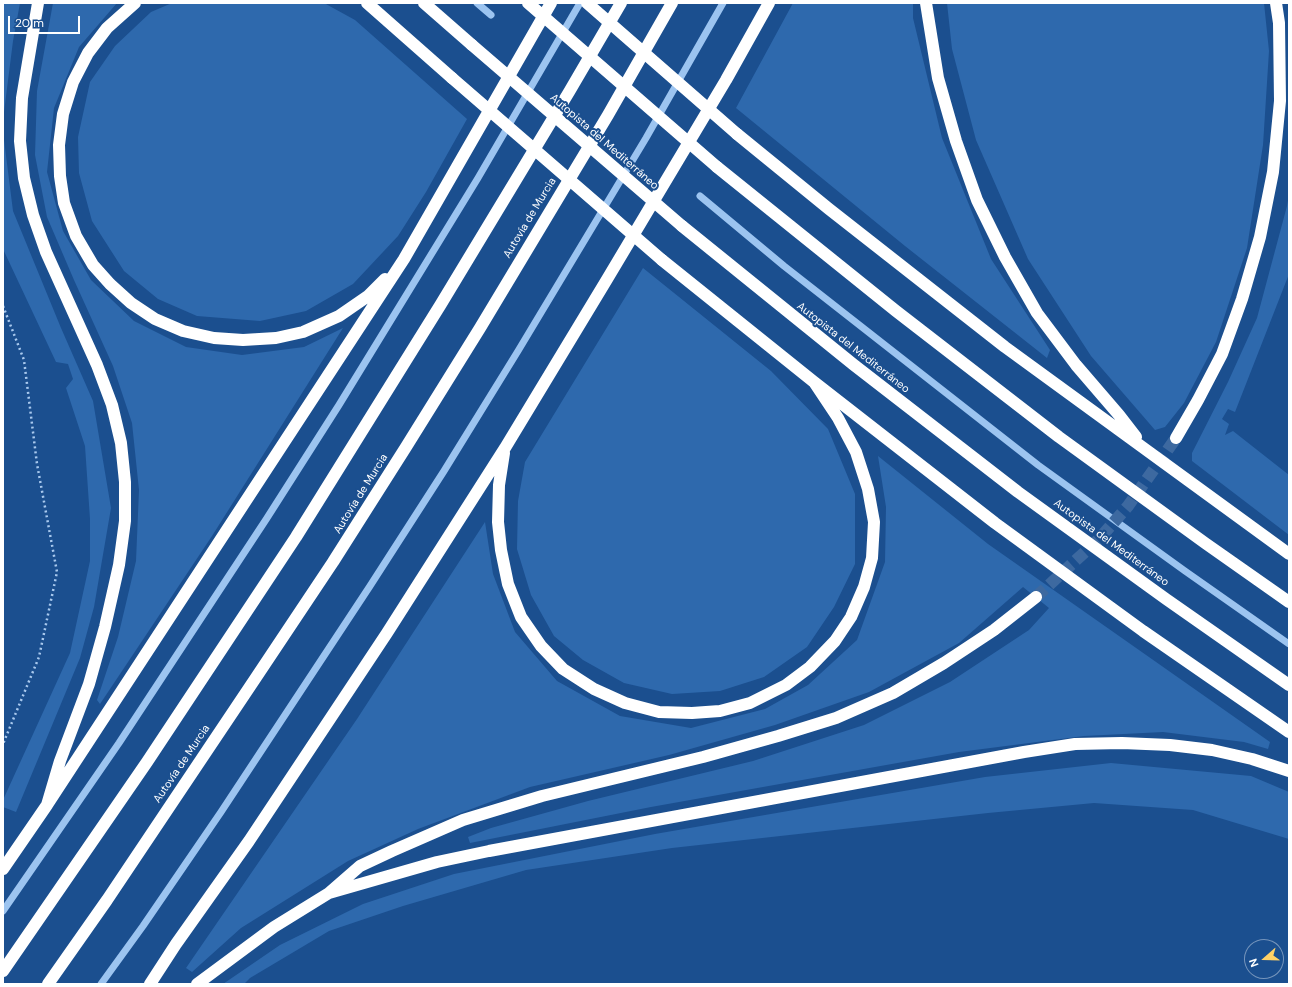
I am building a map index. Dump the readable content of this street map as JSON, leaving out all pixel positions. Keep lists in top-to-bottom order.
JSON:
{
  "streets": {
    "highway": ["Autopista del Mediterráneo", "Autovía de Murcia"]
  },
  "scale_bar": "20 m",
  "north": "left"
}
